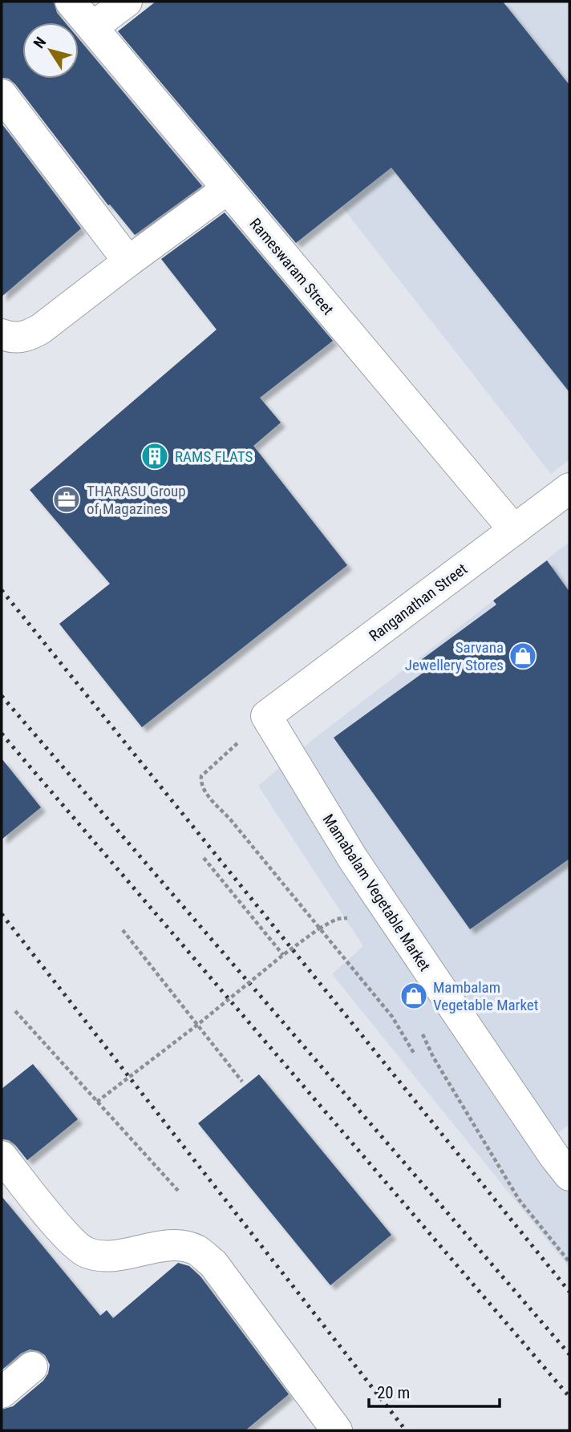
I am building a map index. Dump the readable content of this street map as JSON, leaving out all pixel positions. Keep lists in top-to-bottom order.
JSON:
{
  "streets": {
    "street": ["Rameswaram Street", "Ranganathan Street", "Mamabalam Vegetable Market"]
  },
  "crossings": [
    ["Rameswaram Street", "Ranganathan Street"],
    ["Ranganathan Street", "Mamabalam Vegetable Market"]
  ],
  "places": {
    "building": ["RAMS FLATS"],
    "office": ["THARASU Group of Magazines"],
    "shop": ["Sarvana Jewellery Stores", "Mambalam Vegetable Market"]
  },
  "scale_bar": "20 m",
  "north": "top left"
}
